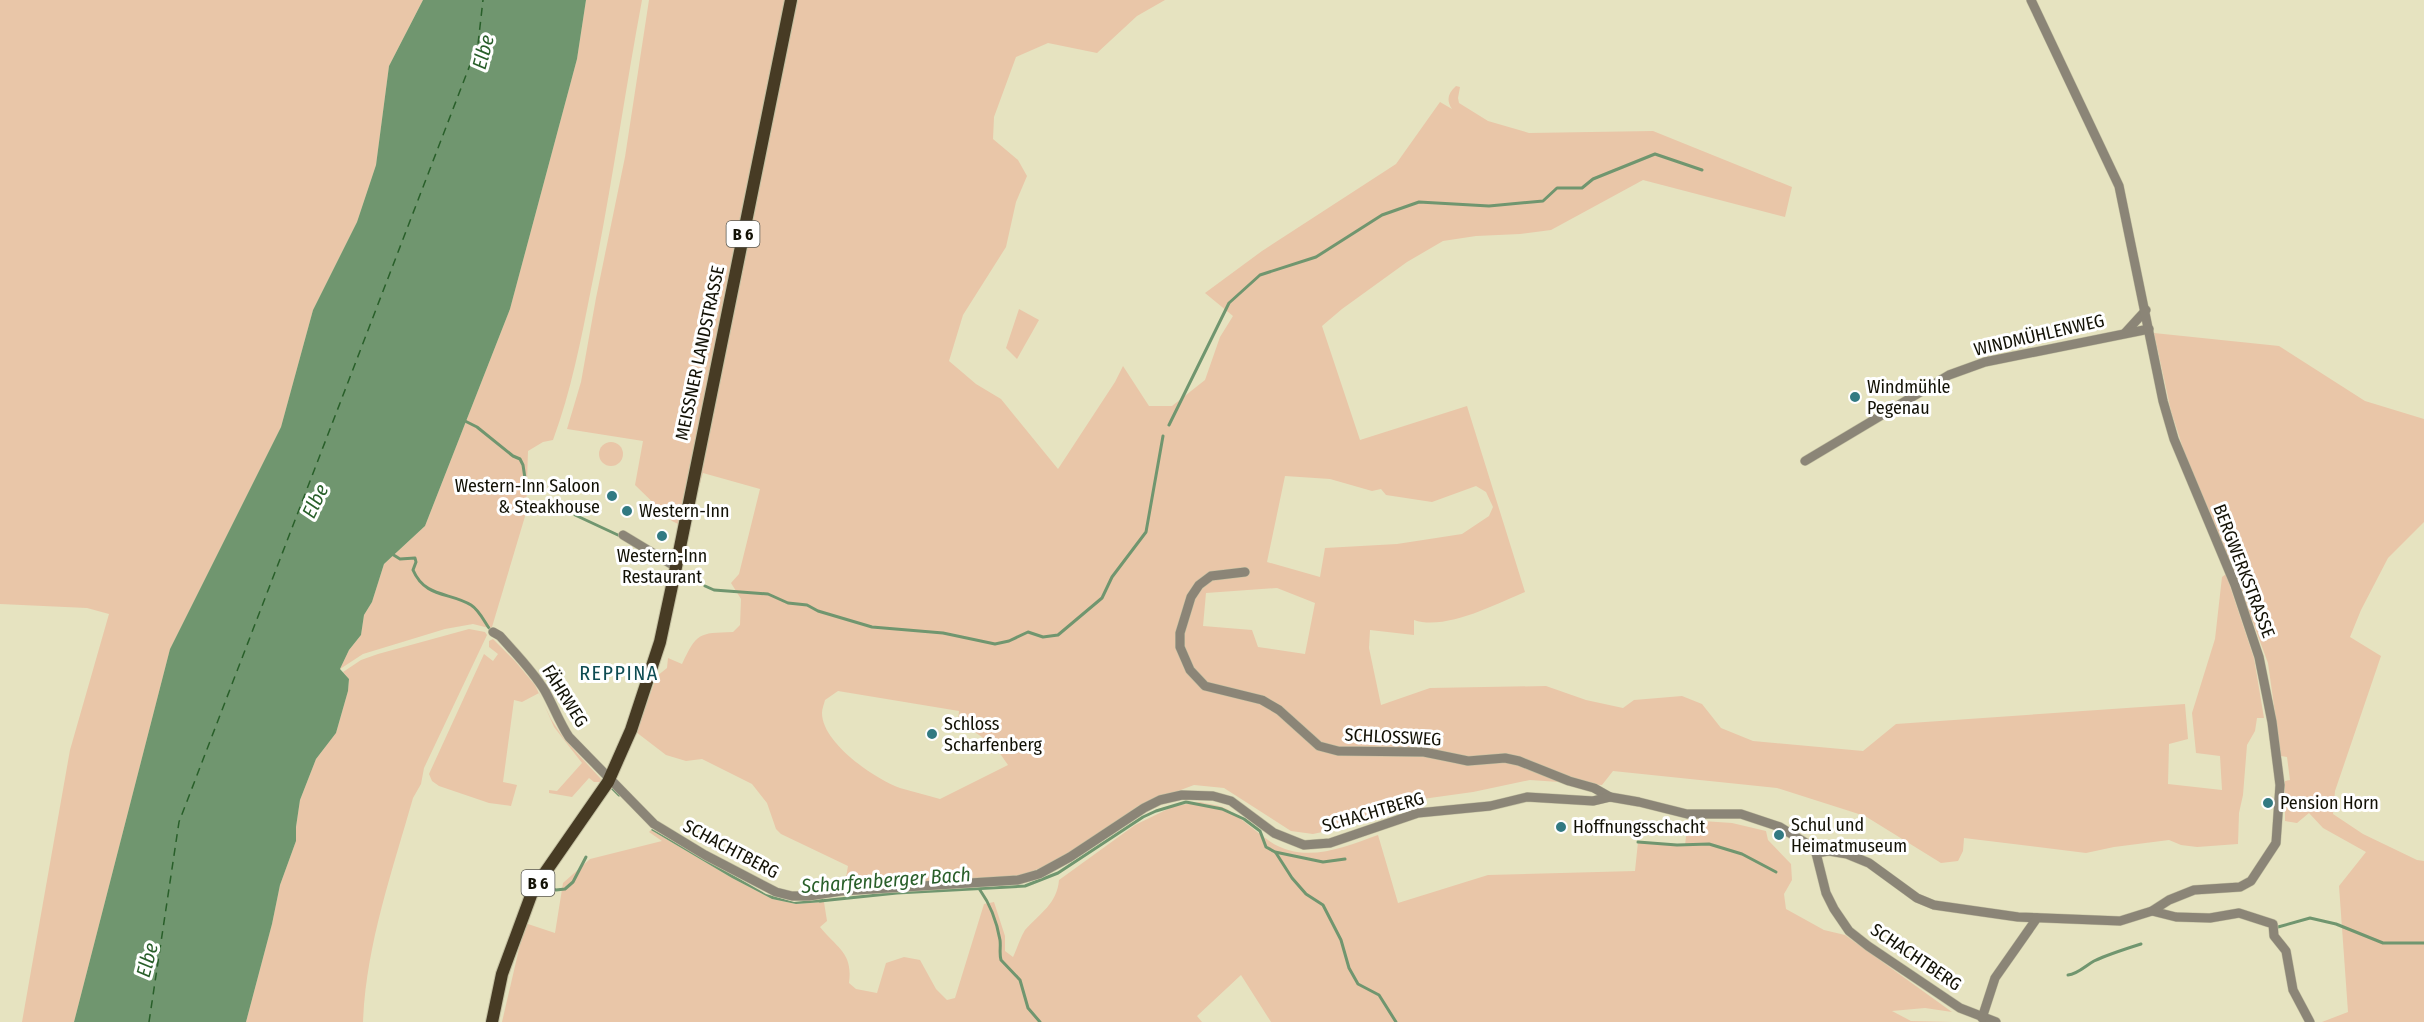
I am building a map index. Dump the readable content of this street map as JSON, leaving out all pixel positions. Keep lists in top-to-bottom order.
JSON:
{
  "streets": {
    "main road": ["B 6", "MEISSNER LANDSTRASSE"],
    "street": [
      "WINDMÜHLENWEG",
      "BERGWERKSTRASSE",
      "FÄHRWEG",
      "SCHLOSSWEG",
      "SCHACHTBERG"
    ]
  },
  "crossings": [
    ["B 6", "MEISSNER LANDSTRASSE"],
    ["B 6", "FÄHRWEG"],
    ["B 6", "SCHACHTBERG"],
    ["WINDMÜHLENWEG", "BERGWERKSTRASSE"],
    ["BERGWERKSTRASSE", "SCHACHTBERG"],
    ["FÄHRWEG", "SCHACHTBERG"],
    ["SCHLOSSWEG", "SCHACHTBERG"]
  ],
  "districts": ["REPPINA"],
  "water": ["Elbe", "Scharfenberger Bach"],
  "places": [
    "Windmühle Pegenau",
    "Western-Inn Saloon & Steakhouse",
    "Western-Inn",
    "Western-Inn Restaurant",
    "Schloss Scharfenberg",
    "Pension Horn",
    "Hoffnungsschacht",
    "Schul und Heimatmuseum"
  ]
}
